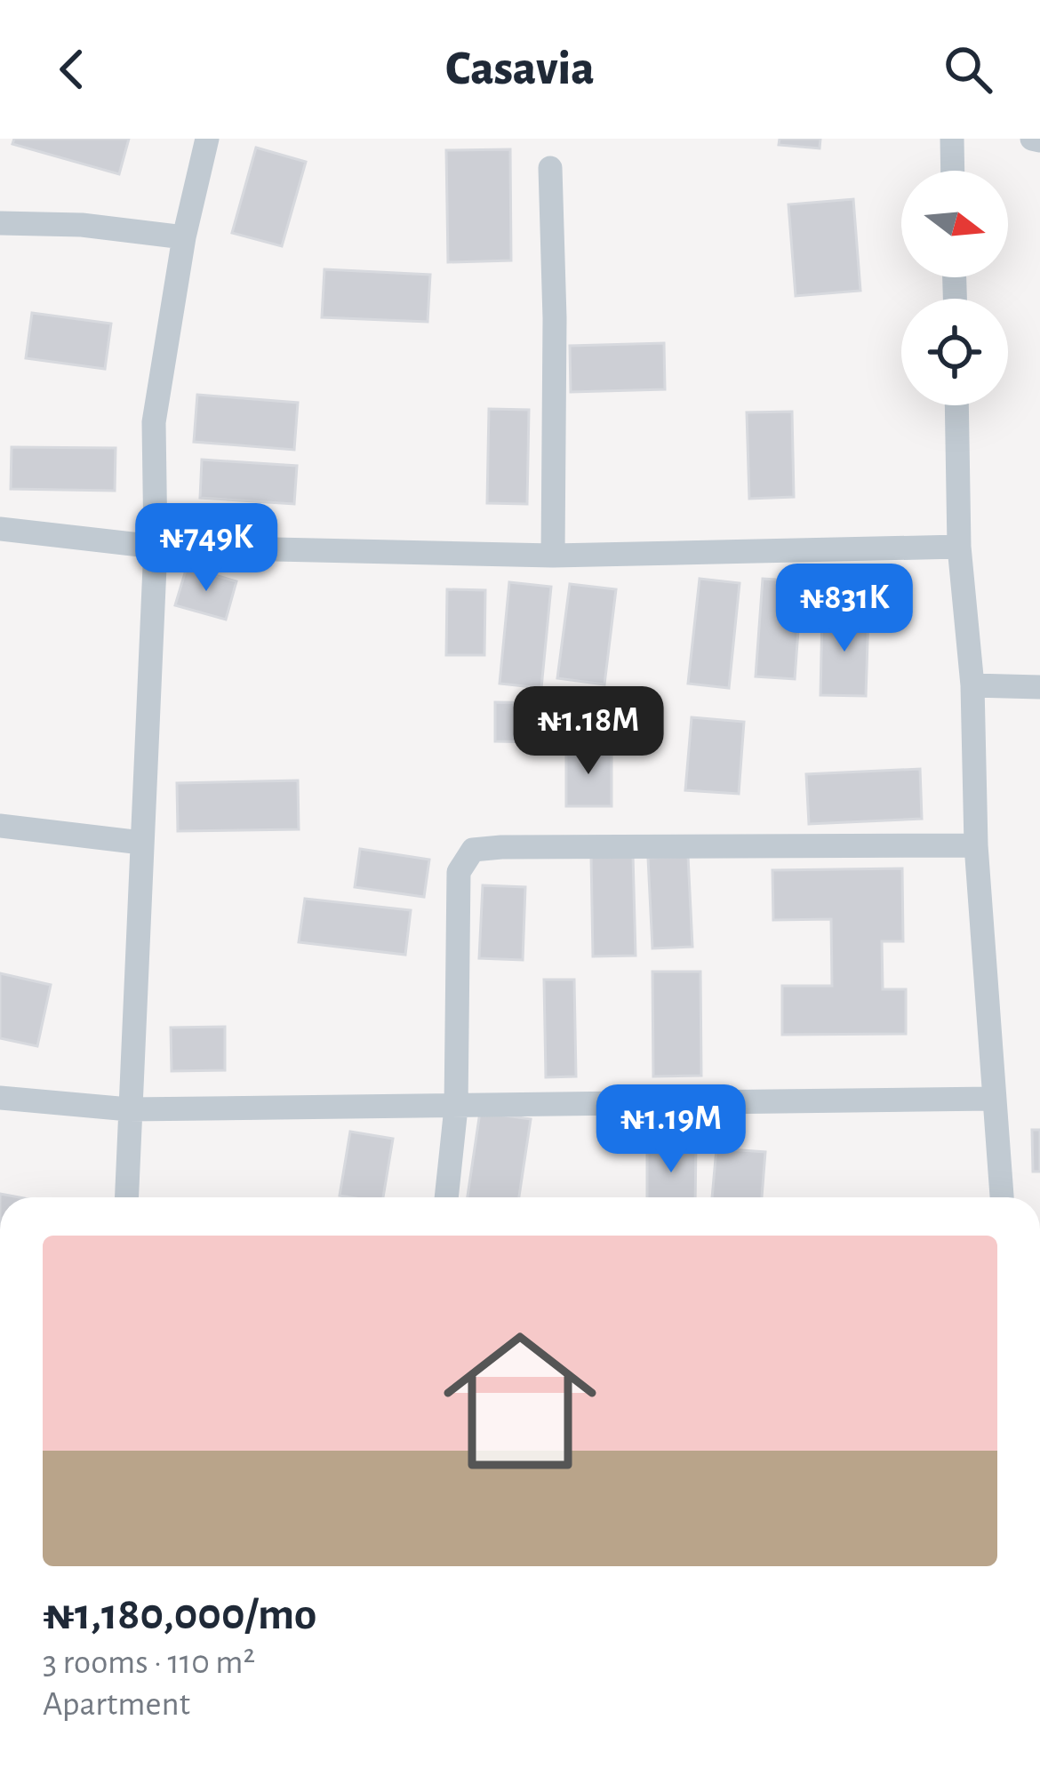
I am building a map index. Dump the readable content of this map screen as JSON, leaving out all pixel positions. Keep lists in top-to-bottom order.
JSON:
{
  "north": "right",
  "page": {
    "header": "Casavia",
    "price": [
      "₦749K",
      "₦831K",
      "₦1.18M",
      "₦1.19M"
    ],
    "list": [
      {
        "name": "₦1,180,000/mo",
        "note": "3 rooms · 110 m² · Apartment"
      }
    ]
  }
}
